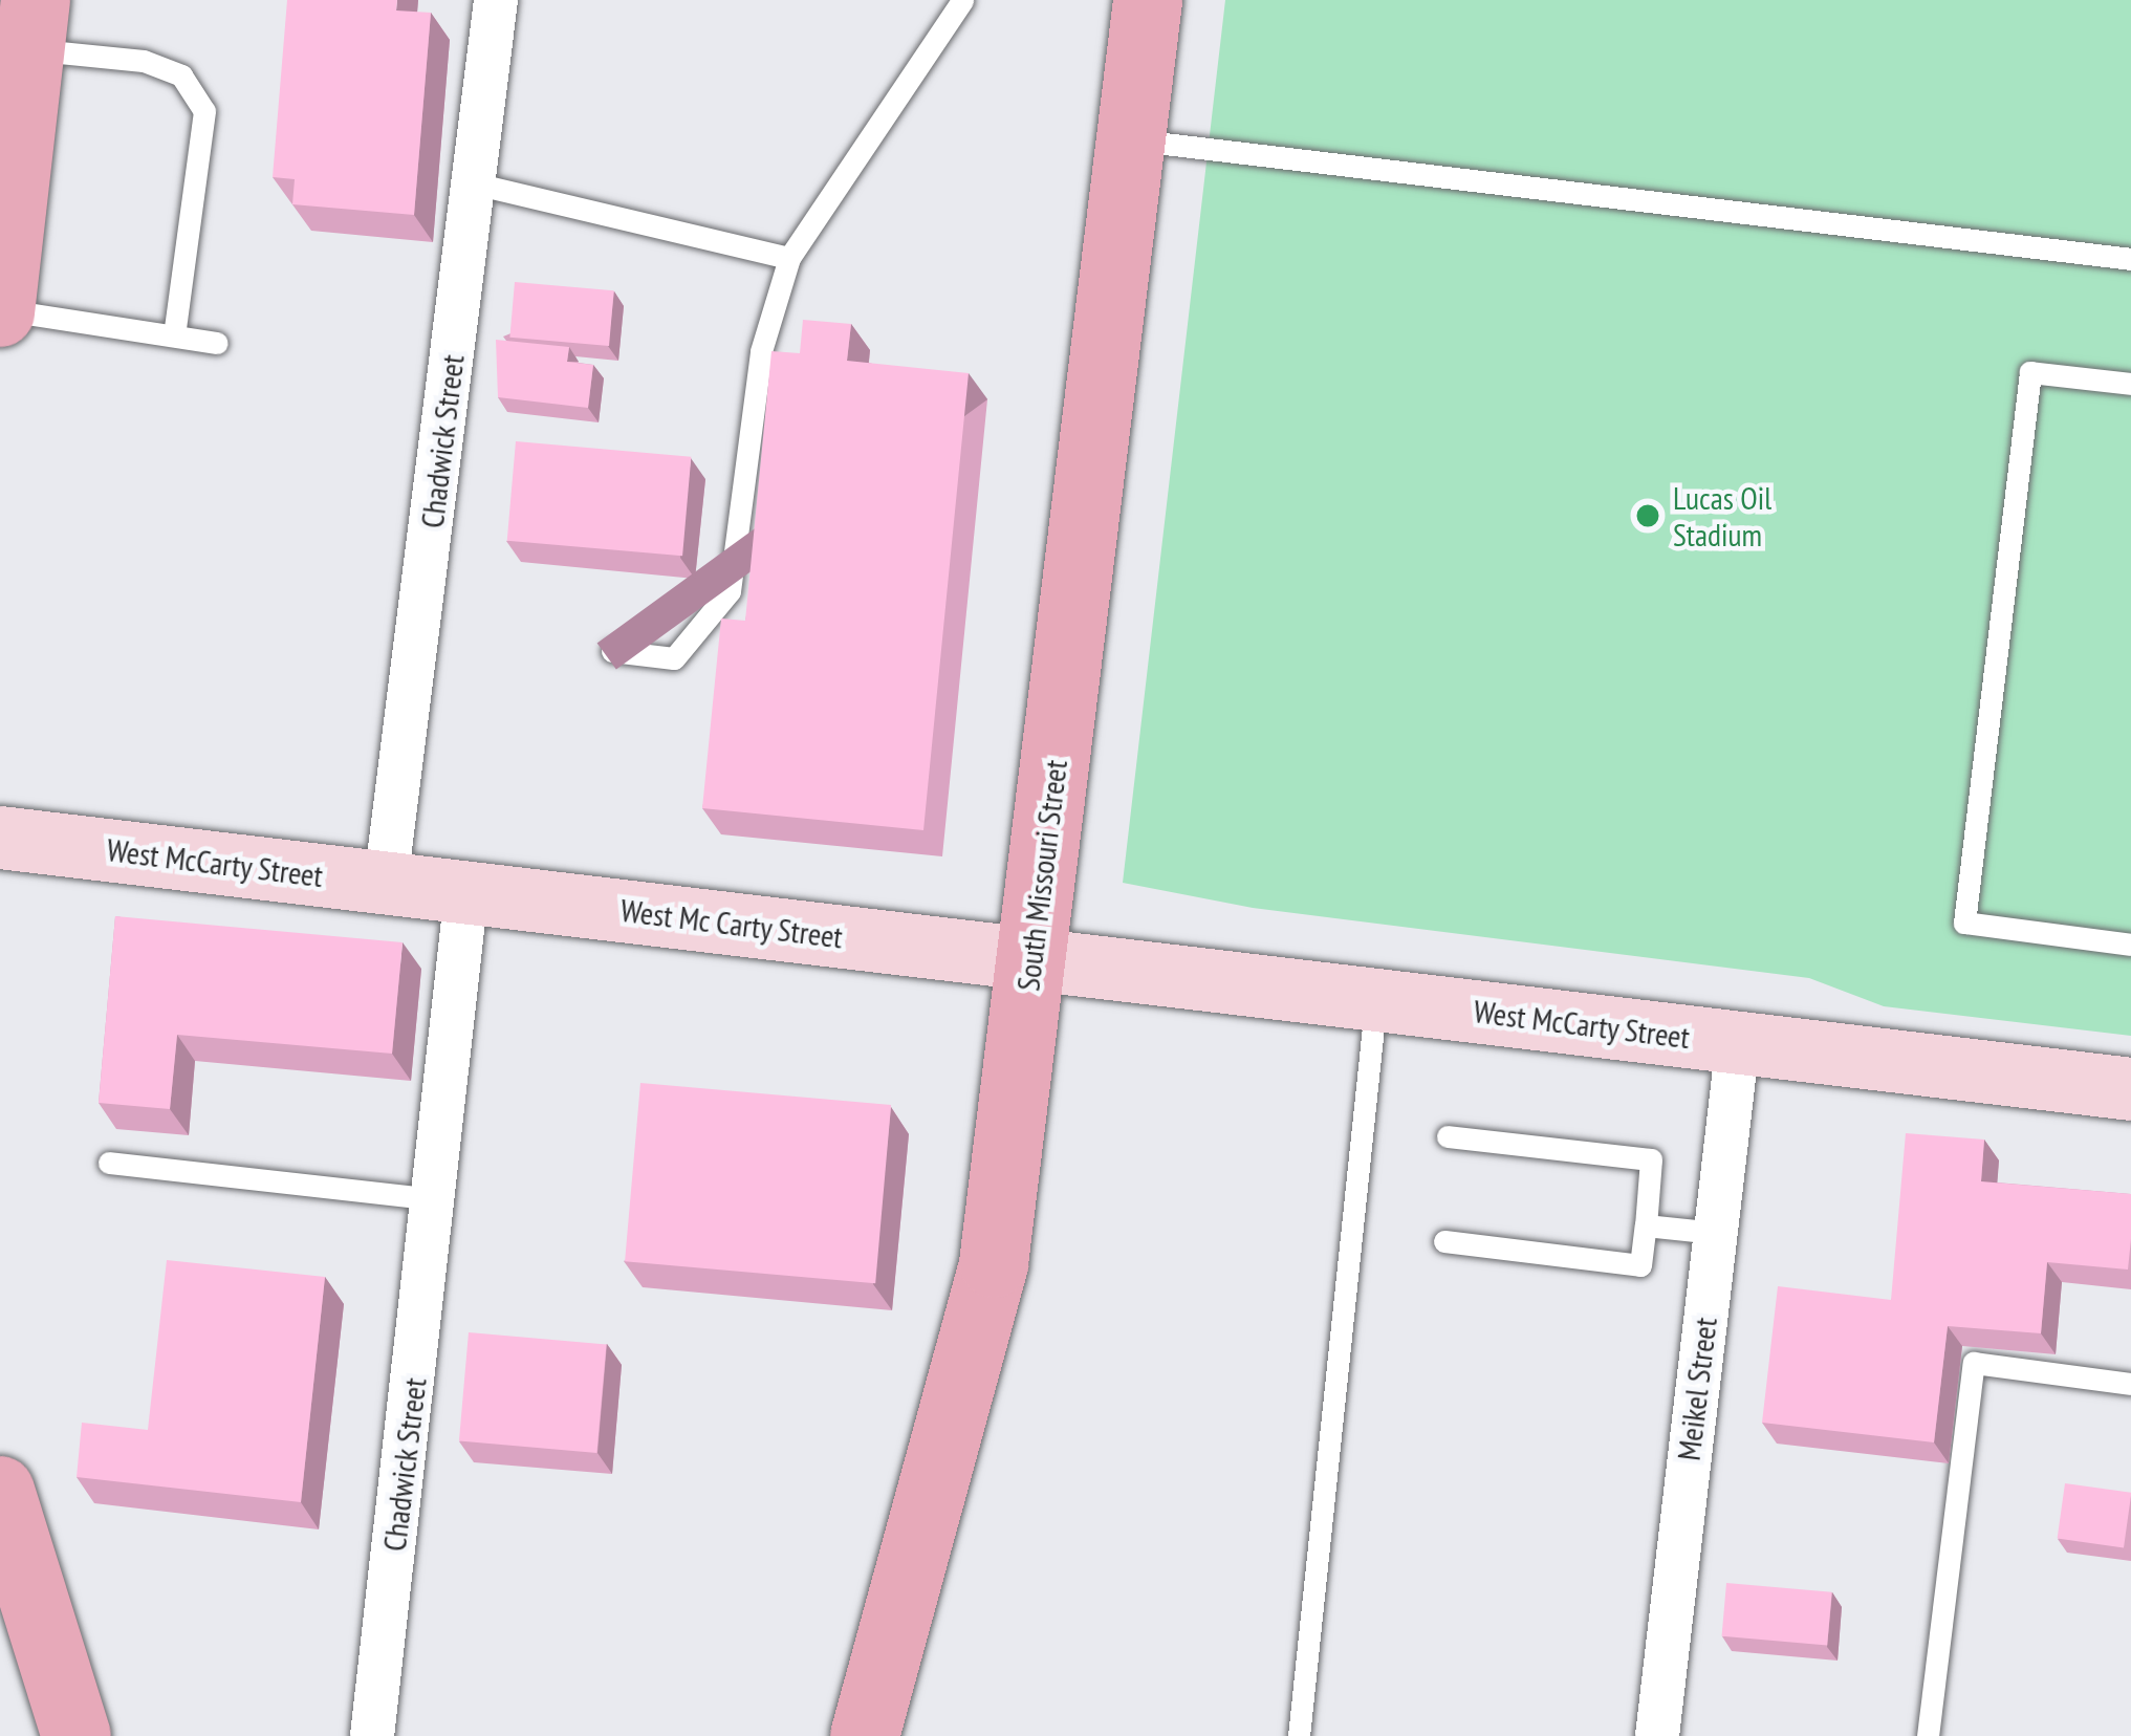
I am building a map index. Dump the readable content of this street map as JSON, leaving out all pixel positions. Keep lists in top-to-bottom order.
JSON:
{
  "streets": {
    "main road": ["West McCarty Street", "South Missouri Street", "West Mc Carty Street"],
    "street": ["Chadwick Street", "Meikel Street"]
  },
  "crossings": [
    ["Chadwick Street", "West McCarty Street"],
    ["Chadwick Street", "West Mc Carty Street"],
    ["West McCarty Street", "South Missouri Street"],
    ["West McCarty Street", "West Mc Carty Street"],
    ["West McCarty Street", "Meikel Street"],
    ["South Missouri Street", "West Mc Carty Street"]
  ],
  "places": ["Lucas Oil Stadium"]
}
